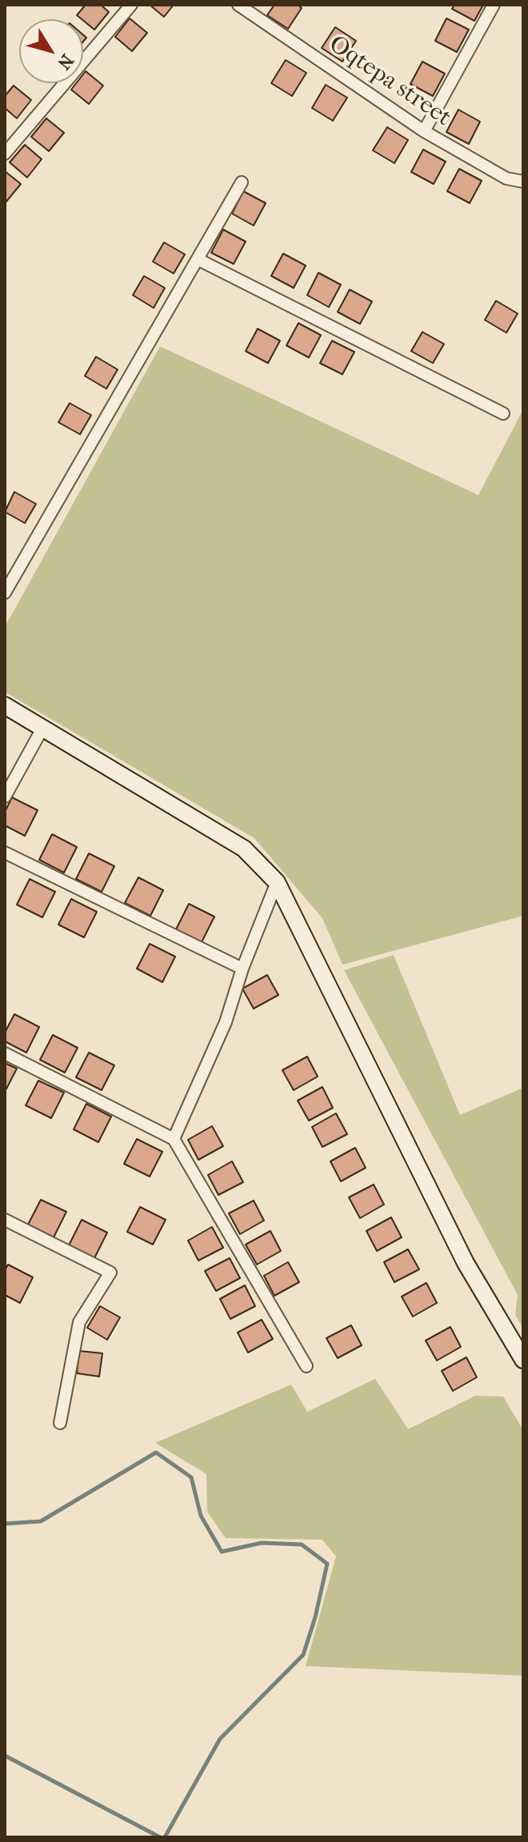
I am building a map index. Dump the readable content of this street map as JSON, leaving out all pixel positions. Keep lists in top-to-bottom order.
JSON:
{
  "streets": {
    "street": ["Oqtepa street"]
  },
  "north": "bottom right"
}
